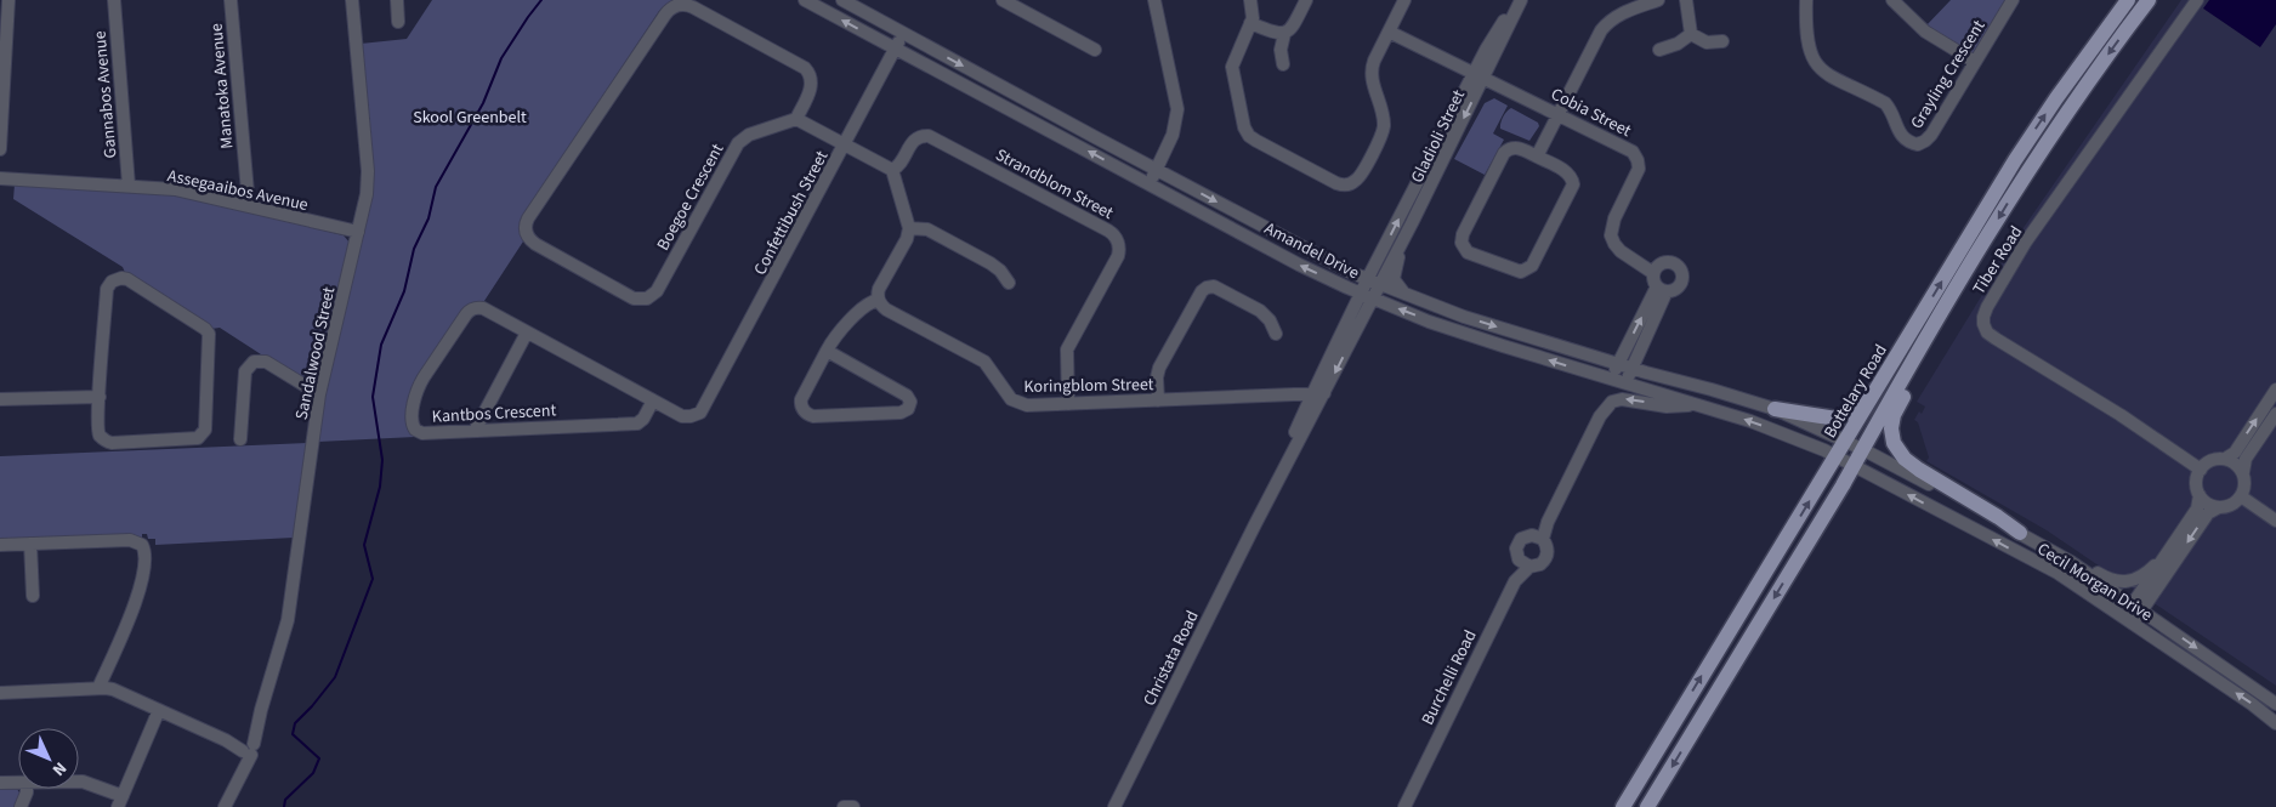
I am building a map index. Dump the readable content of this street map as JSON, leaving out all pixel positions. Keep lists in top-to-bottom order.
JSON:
{
  "streets": {
    "main road": ["Bottelary Road"],
    "street": [
      "Grayling Crescent",
      "Manatoka Avenue",
      "Gannabos Avenue",
      "Cobia Street",
      "Gladioli Street",
      "Strandblom Street",
      "Assegaaibos Avenue",
      "Boegoe Crescent",
      "Confettibush Street",
      "Amandel Drive",
      "Tiber Road",
      "Sandalwood Street",
      "Koringblom Street",
      "Kantbos Crescent",
      "Cecil Morgan Drive",
      "Christata Road",
      "Burchelli Road"
    ]
  },
  "crossings": [
    ["Manatoka Avenue", "Assegaaibos Avenue"],
    ["Gannabos Avenue", "Assegaaibos Avenue"],
    ["Cobia Street", "Gladioli Street"],
    ["Gladioli Street", "Amandel Drive"],
    ["Strandblom Street", "Koringblom Street"],
    ["Assegaaibos Avenue", "Sandalwood Street"],
    ["Confettibush Street", "Amandel Drive"],
    ["Confettibush Street", "Kantbos Crescent"],
    ["Amandel Drive", "Bottelary Road"],
    ["Amandel Drive", "Cecil Morgan Drive"],
    ["Koringblom Street", "Christata Road"],
    ["Bottelary Road", "Cecil Morgan Drive"]
  ],
  "parks": ["Skool Greenbelt"],
  "north": "bottom right"
}
